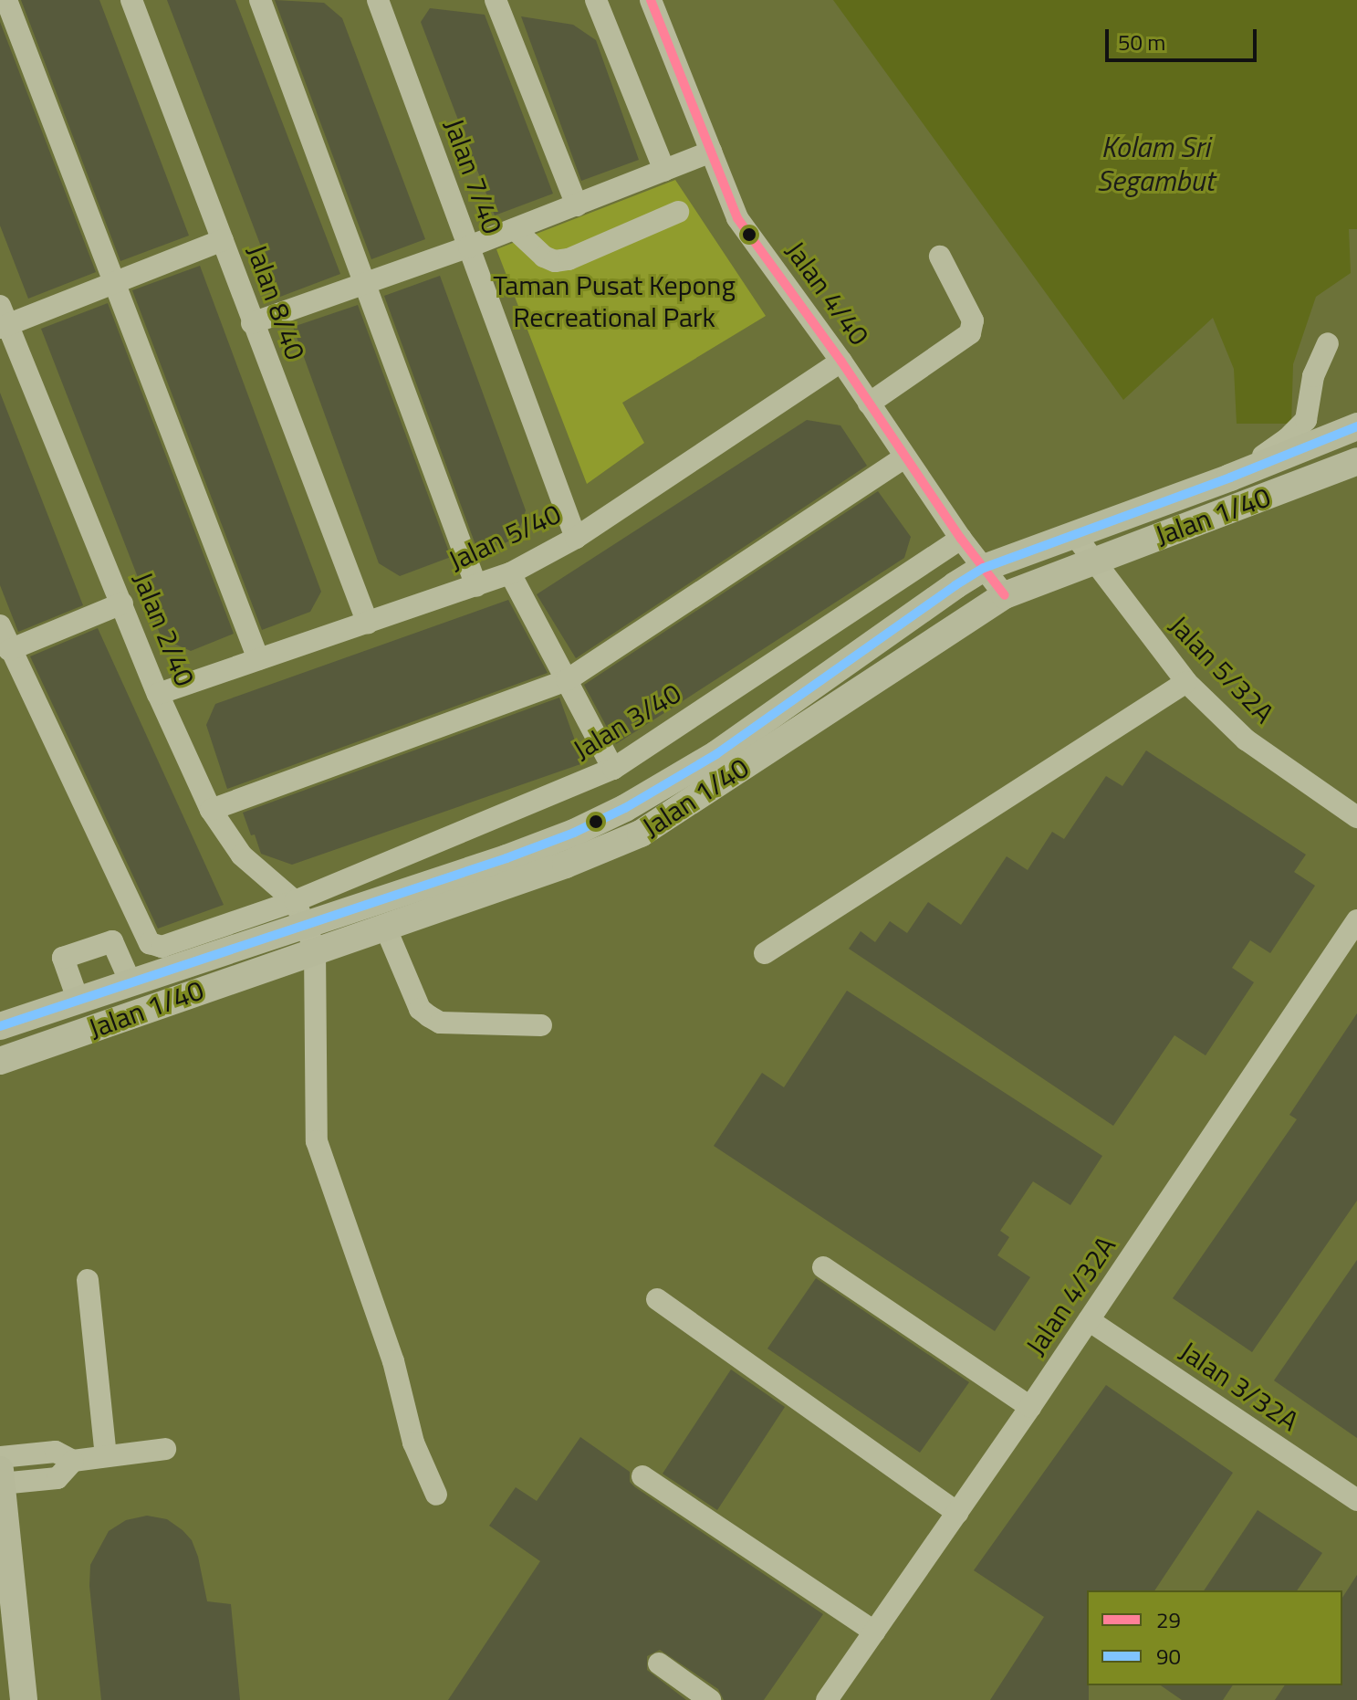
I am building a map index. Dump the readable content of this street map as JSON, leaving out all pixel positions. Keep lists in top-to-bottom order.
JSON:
{
  "streets": {
    "main road": ["Jalan 1/40"],
    "street": [
      "Jalan 7/40",
      "Jalan 4/40",
      "Jalan 8/40",
      "Jalan 5/40",
      "Jalan 2/40",
      "Jalan 5/32A",
      "Jalan 3/40",
      "Jalan 4/32A",
      "Jalan 3/32A"
    ]
  },
  "crossings": [
    ["Jalan 7/40", "Jalan 5/40"],
    ["Jalan 4/40", "Jalan 1/40"],
    ["Jalan 4/40", "Jalan 5/40"],
    ["Jalan 4/40", "Jalan 3/40"],
    ["Jalan 8/40", "Jalan 5/40"],
    ["Jalan 1/40", "Jalan 2/40"],
    ["Jalan 1/40", "Jalan 5/32A"],
    ["Jalan 1/40", "Jalan 3/40"],
    ["Jalan 5/40", "Jalan 2/40"],
    ["Jalan 2/40", "Jalan 3/40"],
    ["Jalan 4/32A", "Jalan 3/32A"]
  ],
  "water": ["Kolam Sri Segambut"],
  "parks": ["Taman Pusat Kepong Recreational Park"],
  "lines": ["transit line 29", "transit line 90"],
  "legend": ["29", "90"],
  "scale_bar": "50 m"
}
